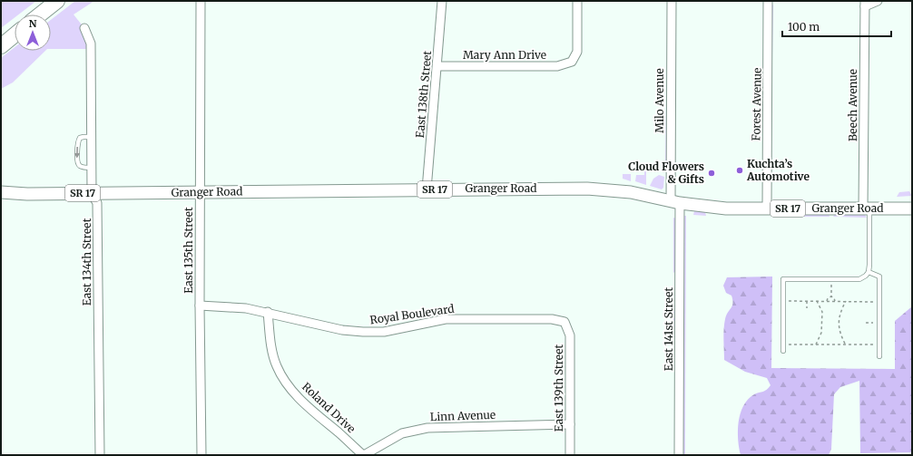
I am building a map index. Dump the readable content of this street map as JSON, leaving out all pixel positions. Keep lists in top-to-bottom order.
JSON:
{
  "streets": {
    "main road": ["Granger Road", "SR 17"],
    "street": [
      "Mary Ann Drive",
      "East 138th Street",
      "Milo Avenue",
      "Forest Avenue",
      "Beech Avenue",
      "East 135th Street",
      "East 134th Street",
      "Royal Boulevard",
      "East 141st Street",
      "East 139th Street",
      "Roland Drive",
      "Linn Avenue"
    ]
  },
  "crossings": [
    ["Mary Ann Drive", "East 138th Street"],
    ["East 138th Street", "Granger Road"],
    ["Milo Avenue", "Granger Road"],
    ["Milo Avenue", "East 141st Street"],
    ["Forest Avenue", "Granger Road"],
    ["Beech Avenue", "Granger Road"],
    ["Granger Road", "East 135th Street"],
    ["Granger Road", "East 134th Street"],
    ["Granger Road", "East 141st Street"],
    ["East 135th Street", "Royal Boulevard"],
    ["Royal Boulevard", "East 139th Street"],
    ["Royal Boulevard", "Roland Drive"],
    ["East 139th Street", "Linn Avenue"],
    ["Roland Drive", "Linn Avenue"]
  ],
  "places": ["Kuchta’s Automotive", "Cloud Flowers & Gifts"],
  "scale_bar": "100 m",
  "north": "top"
}
